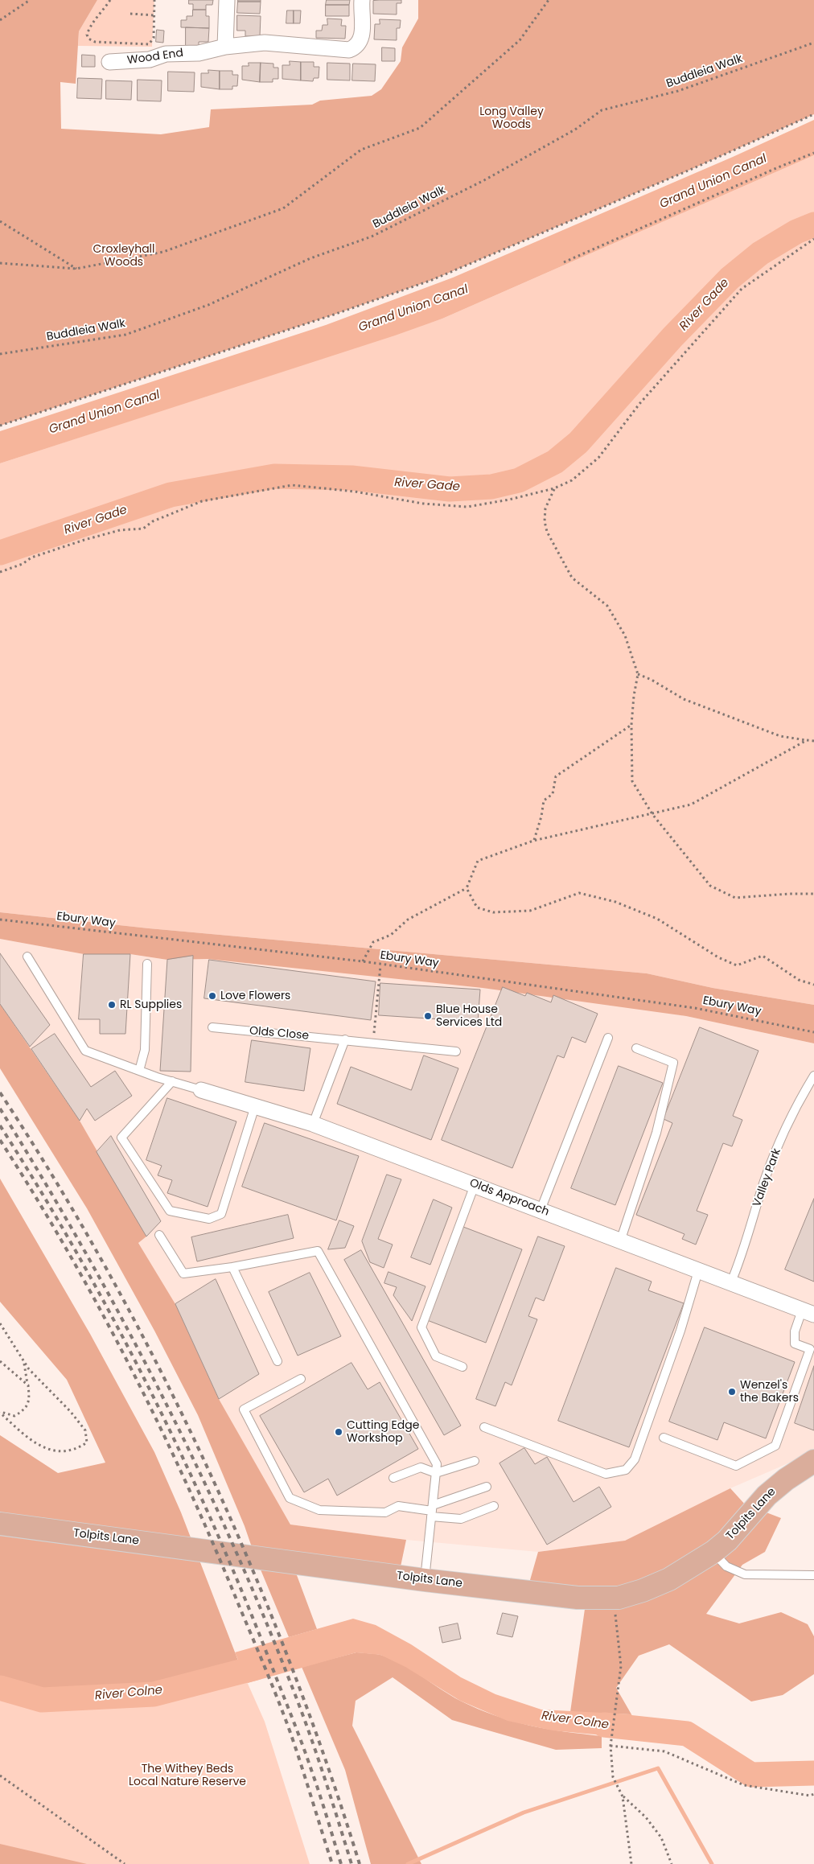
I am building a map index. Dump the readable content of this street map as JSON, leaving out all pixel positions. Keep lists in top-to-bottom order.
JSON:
{
  "streets": {
    "main road": ["Tolpits Lane"],
    "street": ["Wood End", "Olds Approach"],
    "lane": ["Olds Close", "Valley Park"],
    "path": ["Buddleia Walk", "Ebury Way"]
  },
  "crossings": [
    ["Valley Park", "Olds Approach"]
  ],
  "water": ["Grand Union Canal", "River Gade", "River Colne"],
  "parks": ["Long Valley Woods", "Croxleyhall Woods", "The Withey Beds Local Nature Reserve"],
  "places": [
    "Love Flowers",
    "RL Supplies",
    "Blue House Services Ltd",
    "Wenzel's the Bakers",
    "Cutting Edge Workshop"
  ]
}
